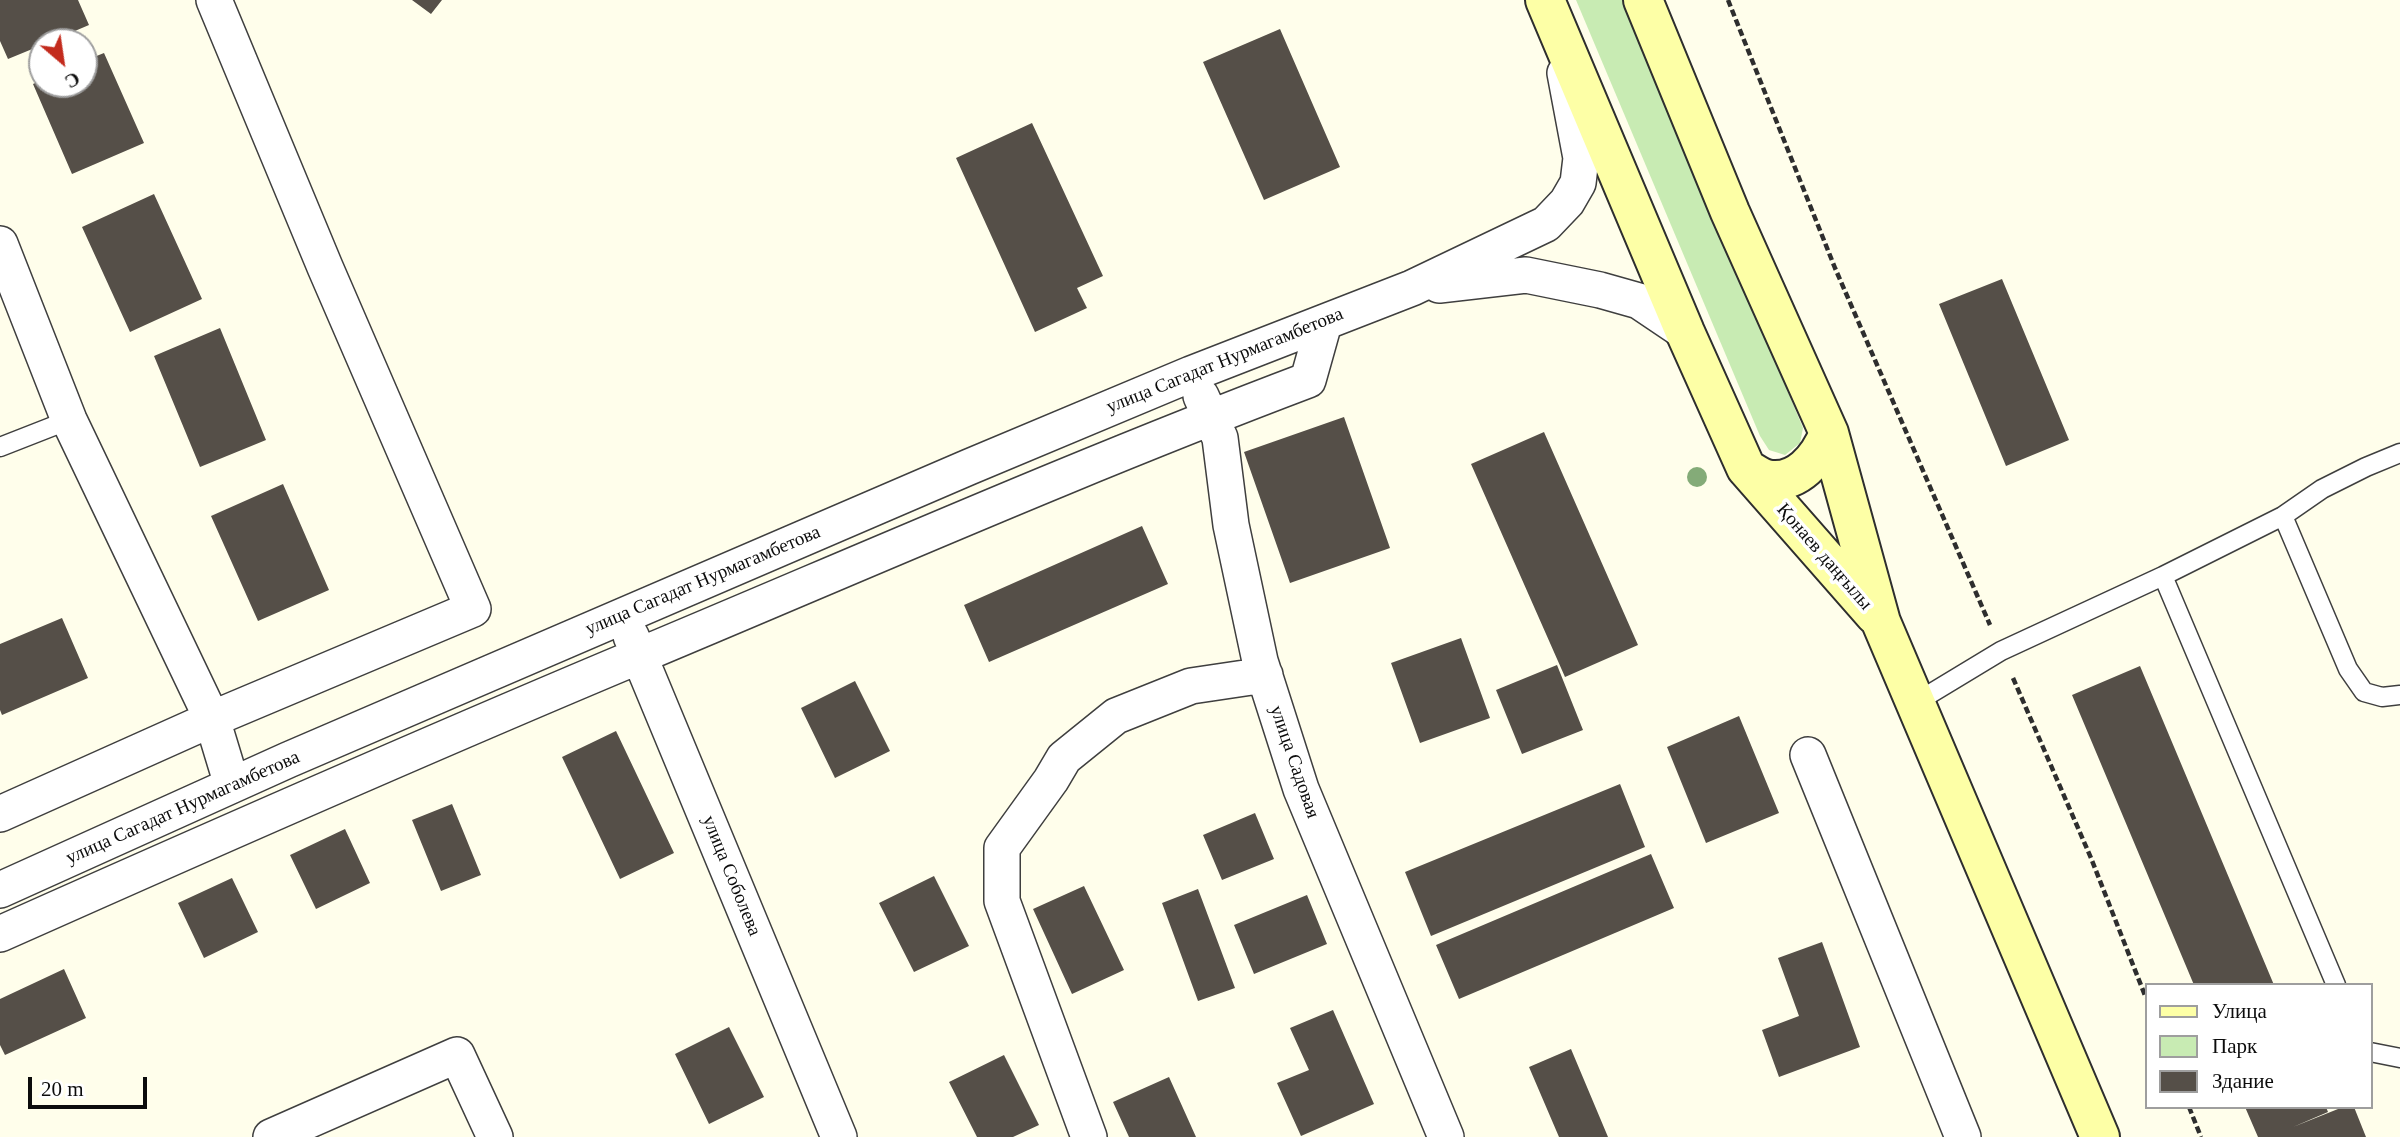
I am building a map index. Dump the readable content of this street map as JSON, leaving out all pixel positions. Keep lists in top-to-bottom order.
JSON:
{
  "streets": {
    "main road": ["Қонаев даңғылы"],
    "street": ["улица Сагадат Нурмагамбетова", "улица Садовая", "улица Соболева"]
  },
  "crossings": [
    ["улица Сагадат Нурмагамбетова", "Қонаев даңғылы"],
    ["улица Сагадат Нурмагамбетова", "улица Садовая"],
    ["улица Сагадат Нурмагамбетова", "улица Соболева"]
  ],
  "legend": ["Улица", "Парк", "Здание"],
  "scale_bar": "20 m",
  "north": "bottom right"
}
